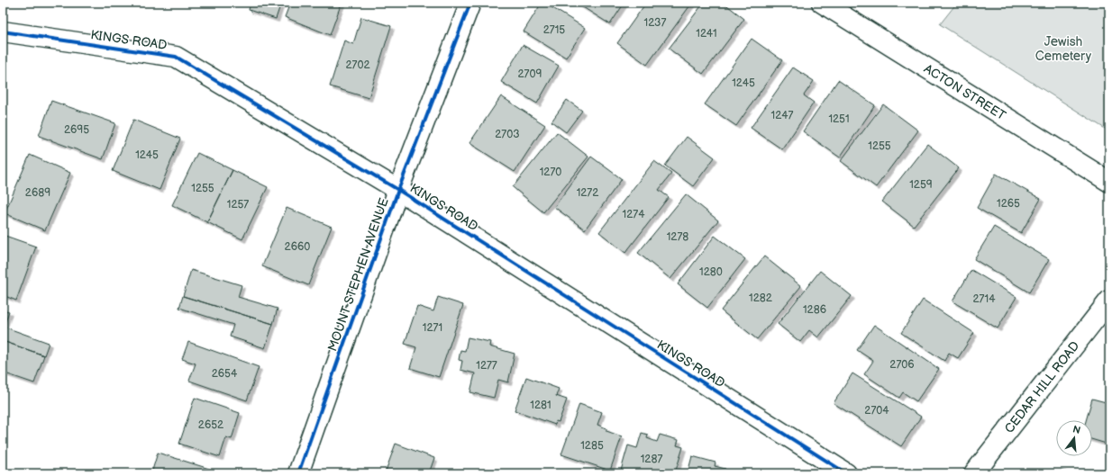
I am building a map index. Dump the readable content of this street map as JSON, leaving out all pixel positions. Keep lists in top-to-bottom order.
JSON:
{
  "streets": {
    "street": [
      "KINGS ROAD",
      "ACTON STREET",
      "MOUNT STEPHEN AVENUE",
      "CEDAR HILL ROAD"
    ]
  },
  "crossings": [
    ["KINGS ROAD", "MOUNT STEPHEN AVENUE"]
  ],
  "parks": ["Jewish Cemetery"],
  "house_numbers": [
    "1237",
    "2715",
    "1241",
    "2702",
    "2709",
    "1245",
    "1247",
    "1251",
    "2695",
    "2703",
    "1255",
    "1245",
    "1270",
    "1259",
    "1255",
    "2689",
    "1272",
    "1265",
    "1257",
    "1274",
    "1278",
    "2660",
    "1280",
    "1282",
    "2714",
    "1286",
    "1271",
    "2706",
    "1277",
    "2654",
    "1281",
    "2704",
    "2652",
    "1285",
    "1287"
  ],
  "north": "top"
}
